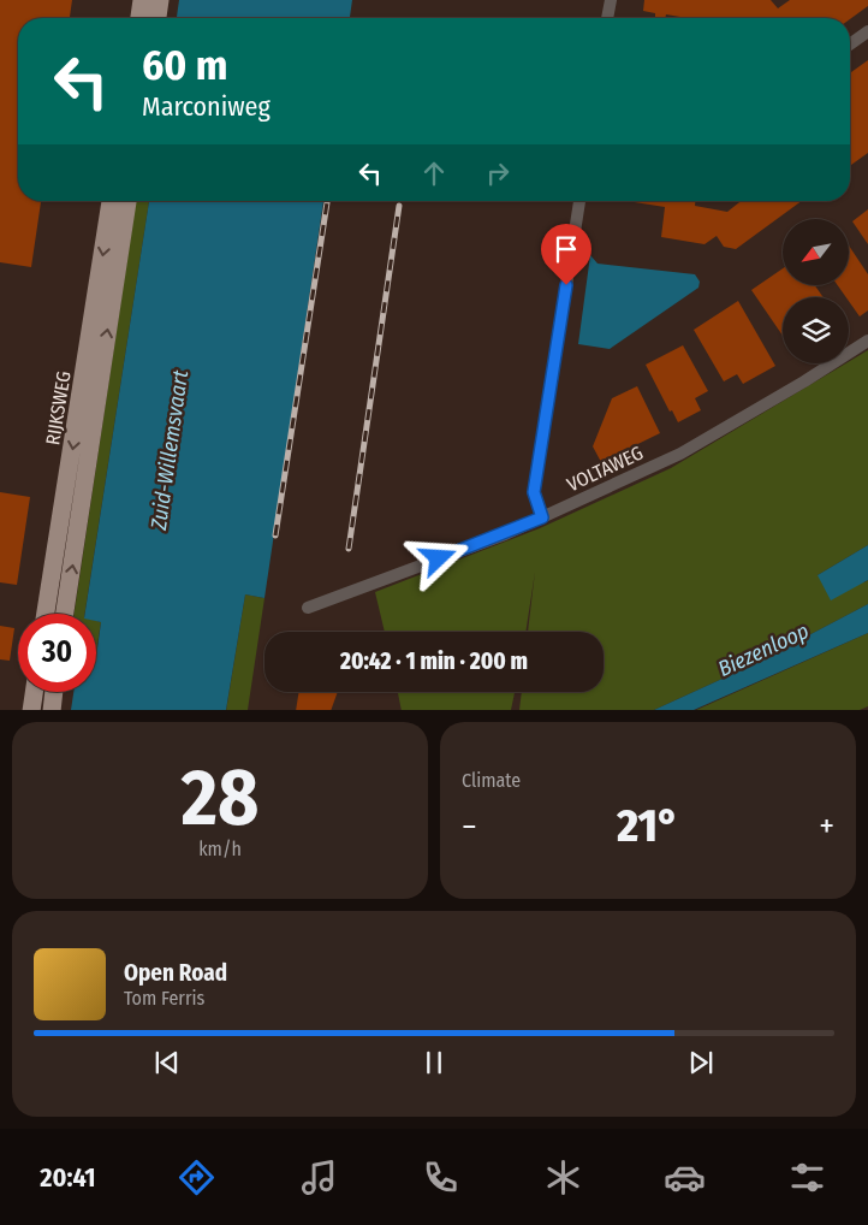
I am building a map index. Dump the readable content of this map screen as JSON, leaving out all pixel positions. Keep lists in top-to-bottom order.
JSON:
{
  "streets": {
    "main road": ["RIJKSWEG"],
    "street": ["VOLTAWEG"]
  },
  "water": ["Zuid-Willemsvaart", "Biezenloop"],
  "north": "bottom left",
  "page": {
    "turn": ["60 m", "Marconiweg"],
    "limit": "30",
    "trip": "20:42 · 1 min · 200 m",
    "tile": [
      ["28", "km/h"],
      "Climate"
    ],
    "heat": ["−", "21°", "+"],
    "song": ["Open Road", "Tom Ferris"],
    "tabs": "20:41"
  }
}
